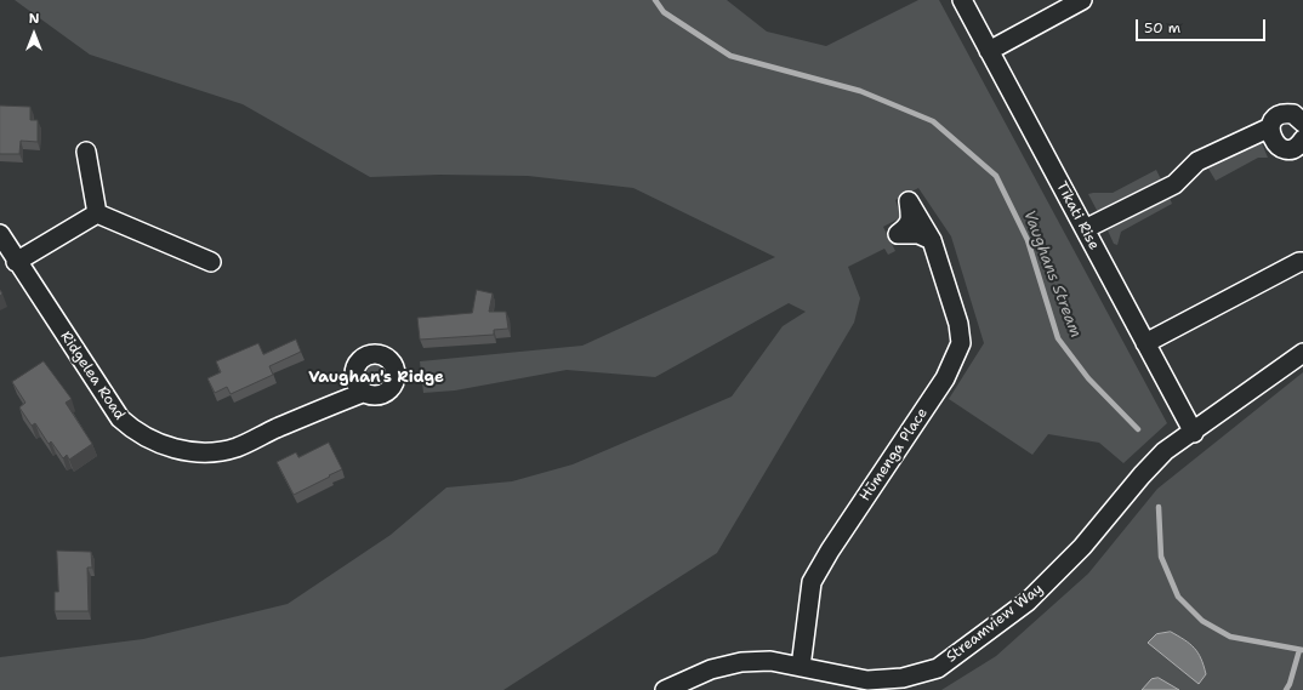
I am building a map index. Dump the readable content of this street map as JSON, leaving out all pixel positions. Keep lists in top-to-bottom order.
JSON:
{
  "streets": {
    "street": [
      "Tīkati Rise",
      "Ridgelea Road",
      "Hūmenga Place",
      "Streamview Way"
    ]
  },
  "crossings": [
    ["Tīkati Rise", "Streamview Way"],
    ["Hūmenga Place", "Streamview Way"]
  ],
  "districts": ["Vaughan's Ridge"],
  "water": ["Vaughans Stream"],
  "scale_bar": "50 m",
  "north": "top"
}
